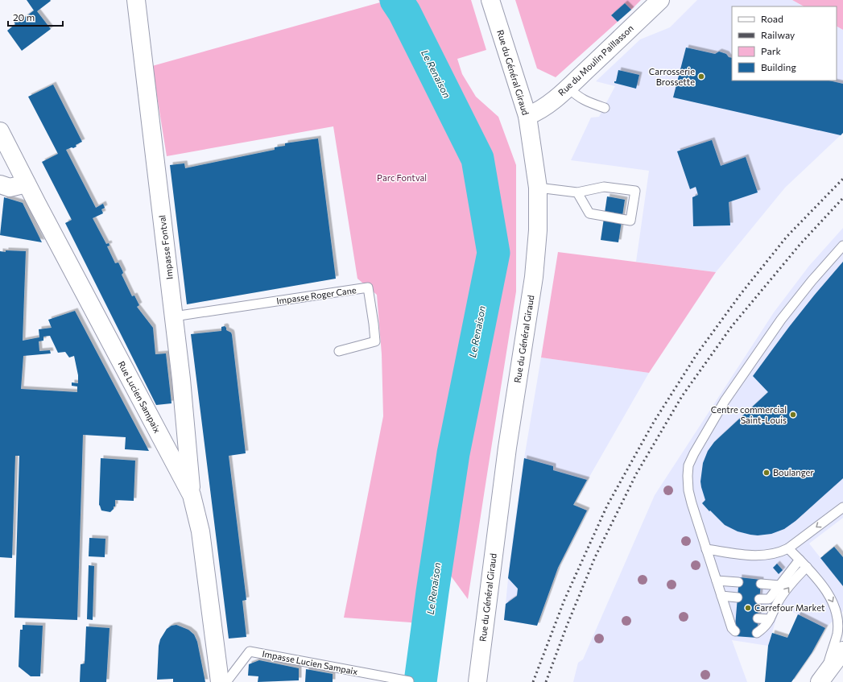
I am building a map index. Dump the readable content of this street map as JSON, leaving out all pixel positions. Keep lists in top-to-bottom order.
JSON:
{
  "streets": {
    "street": [
      "Rue du Moulin Paillasson",
      "Rue du Général Giraud",
      "Impasse Fontval",
      "Rue Lucien Sampaix"
    ],
    "lane": ["Impasse Roger Cane", "Impasse Lucien Sampaix"]
  },
  "crossings": [
    ["Rue du Moulin Paillasson", "Rue du Général Giraud"],
    ["Impasse Fontval", "Impasse Roger Cane"],
    ["Impasse Fontval", "Rue Lucien Sampaix"]
  ],
  "water": ["Le Renaison"],
  "parks": ["Parc Fontval"],
  "places": [
    "Carrosserie Brossette",
    "Centre commercial Saint-Louis",
    "Boulanger",
    "Carrefour Market"
  ],
  "legend": [
    "Road",
    "Railway",
    "Park",
    "Building"
  ],
  "scale_bar": "20 m"
}
